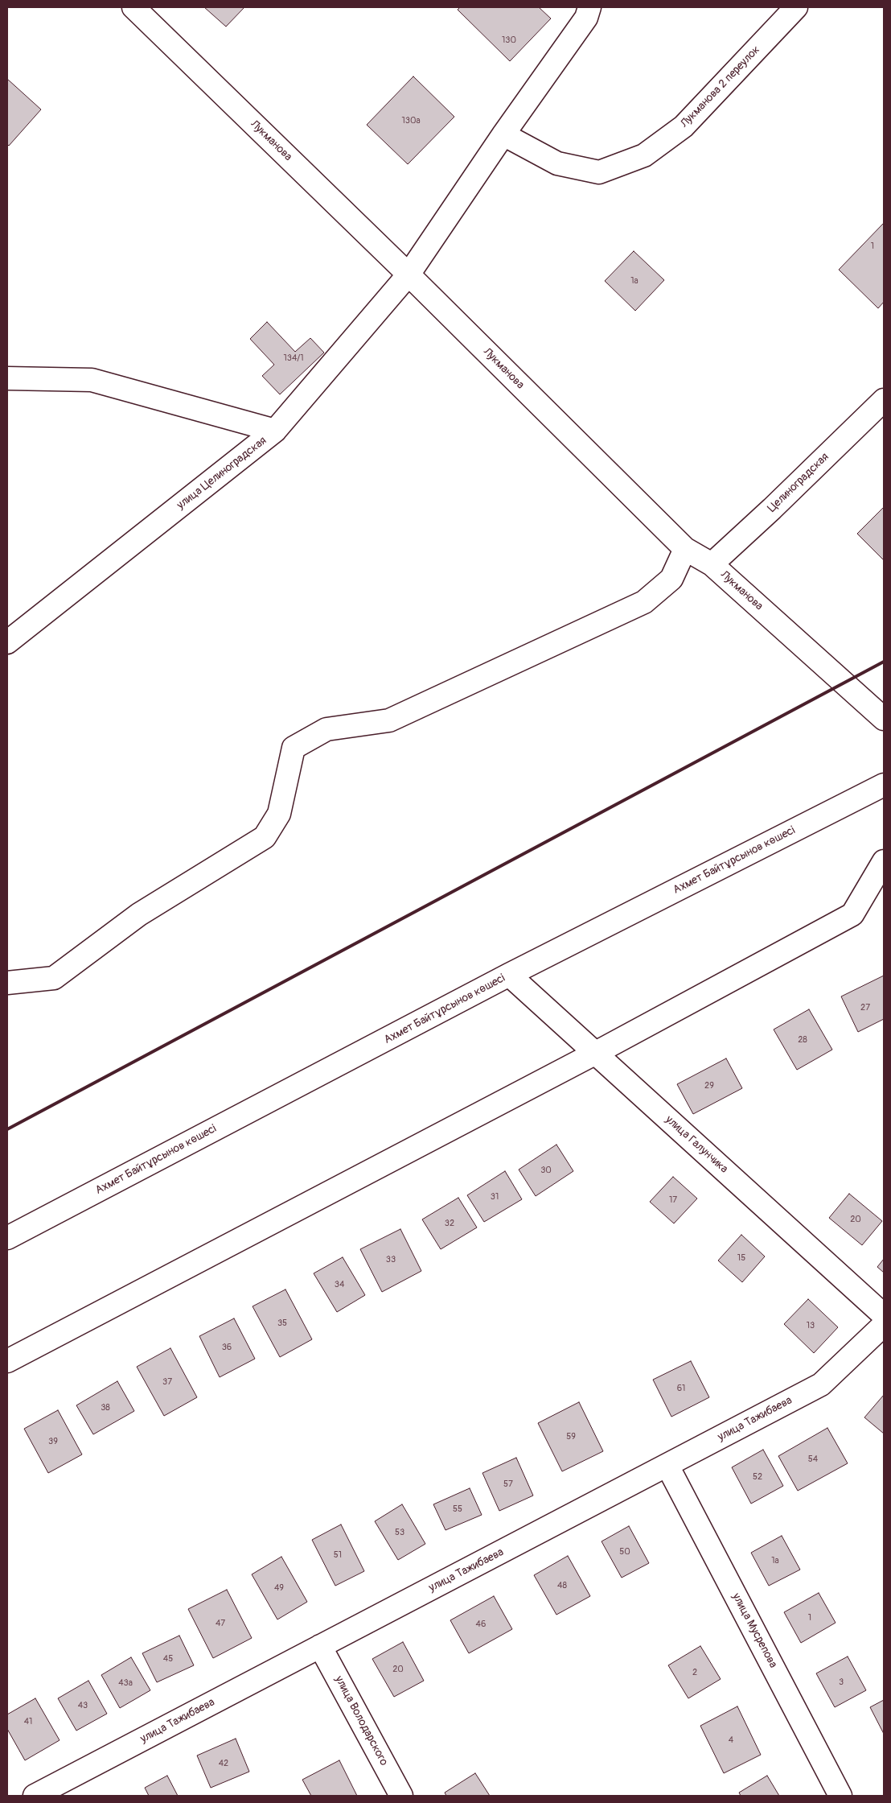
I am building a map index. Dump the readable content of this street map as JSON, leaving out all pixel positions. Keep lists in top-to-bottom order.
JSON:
{
  "streets": {
    "street": [
      "Лукманова 2 переулок",
      "Лукманова",
      "улица Целиноградская",
      "Целиноградская",
      "Ахмет Байтұрсынов көшесі",
      "улица Галунчика",
      "улица Тажибаева",
      "улица Мусрепова",
      "улица Володарского"
    ]
  },
  "crossings": [
    ["Лукманова 2 переулок", "улица Целиноградская"],
    ["Лукманова", "улица Целиноградская"],
    ["Лукманова", "Целиноградская"],
    ["Ахмет Байтұрсынов көшесі", "улица Галунчика"],
    ["улица Тажибаева", "улица Мусрепова"],
    ["улица Тажибаева", "улица Володарского"]
  ],
  "house_numbers": [
    "130",
    "130а",
    "1",
    "1а",
    "134/1",
    "27",
    "28",
    "29",
    "30",
    "31",
    "17",
    "20",
    "32",
    "15",
    "33",
    "34",
    "35",
    "13",
    "36",
    "37",
    "61",
    "38",
    "59",
    "39",
    "54",
    "52",
    "57",
    "55",
    "53",
    "50",
    "51",
    "1а",
    "48",
    "49",
    "1",
    "47",
    "46",
    "45",
    "20",
    "2",
    "3",
    "43а",
    "43",
    "41",
    "4",
    "42"
  ]
}
